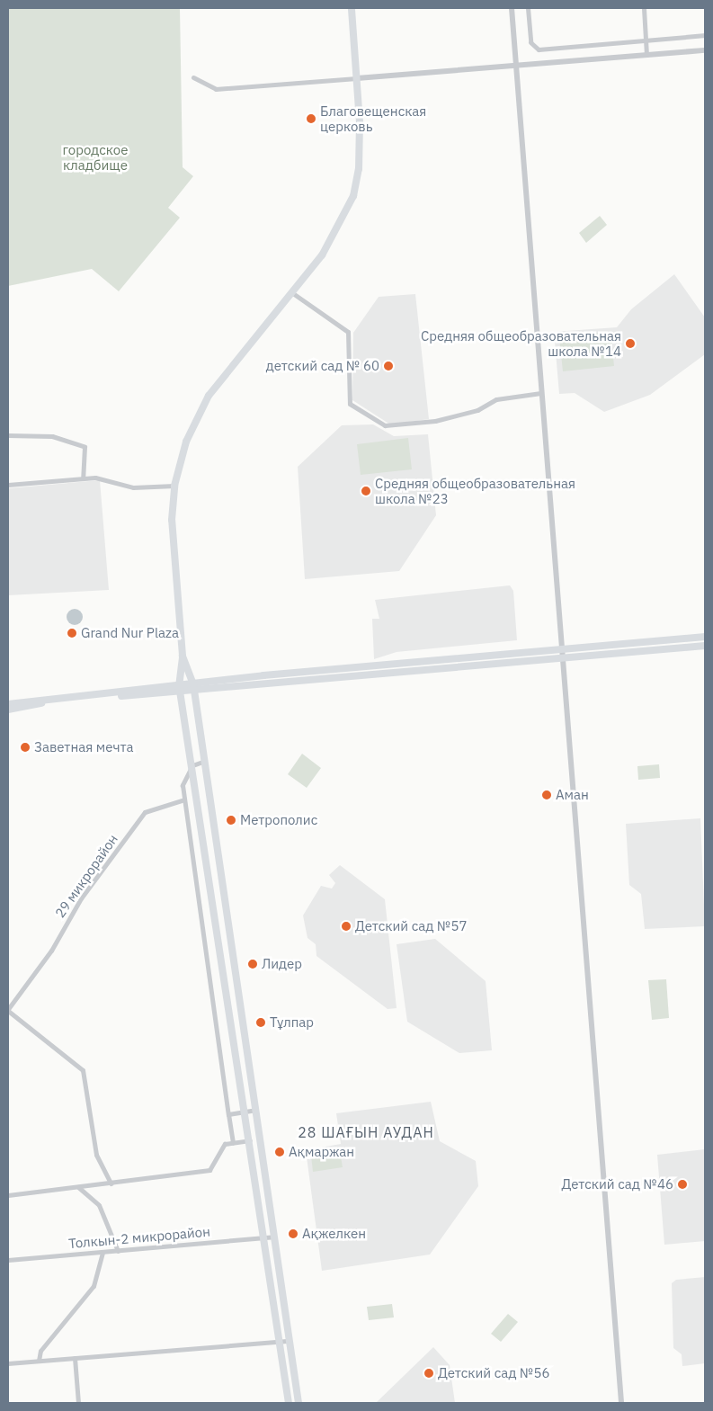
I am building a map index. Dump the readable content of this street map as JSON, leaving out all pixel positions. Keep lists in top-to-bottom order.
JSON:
{
  "streets": {
    "street": ["29 микрорайон", "Толкын-2 микрорайон"]
  },
  "districts": ["28 ШАҒЫН АУДАН"],
  "parks": ["городское кладбище"],
  "places": [
    "Благовещенская церковь",
    "Cредняя общеобразовательная школа №14",
    "детский сад № 60",
    "Средняя общеобразовательная школа №23",
    "Grand Nur Plaza",
    "Заветная мечта",
    "Аман",
    "Метрополис",
    "Детский сад №57",
    "Лидер",
    "Тұлпар",
    "Ақмаржан",
    "Детский сад №46",
    "Ақжелкен",
    "Детский сад №56"
  ]
}
